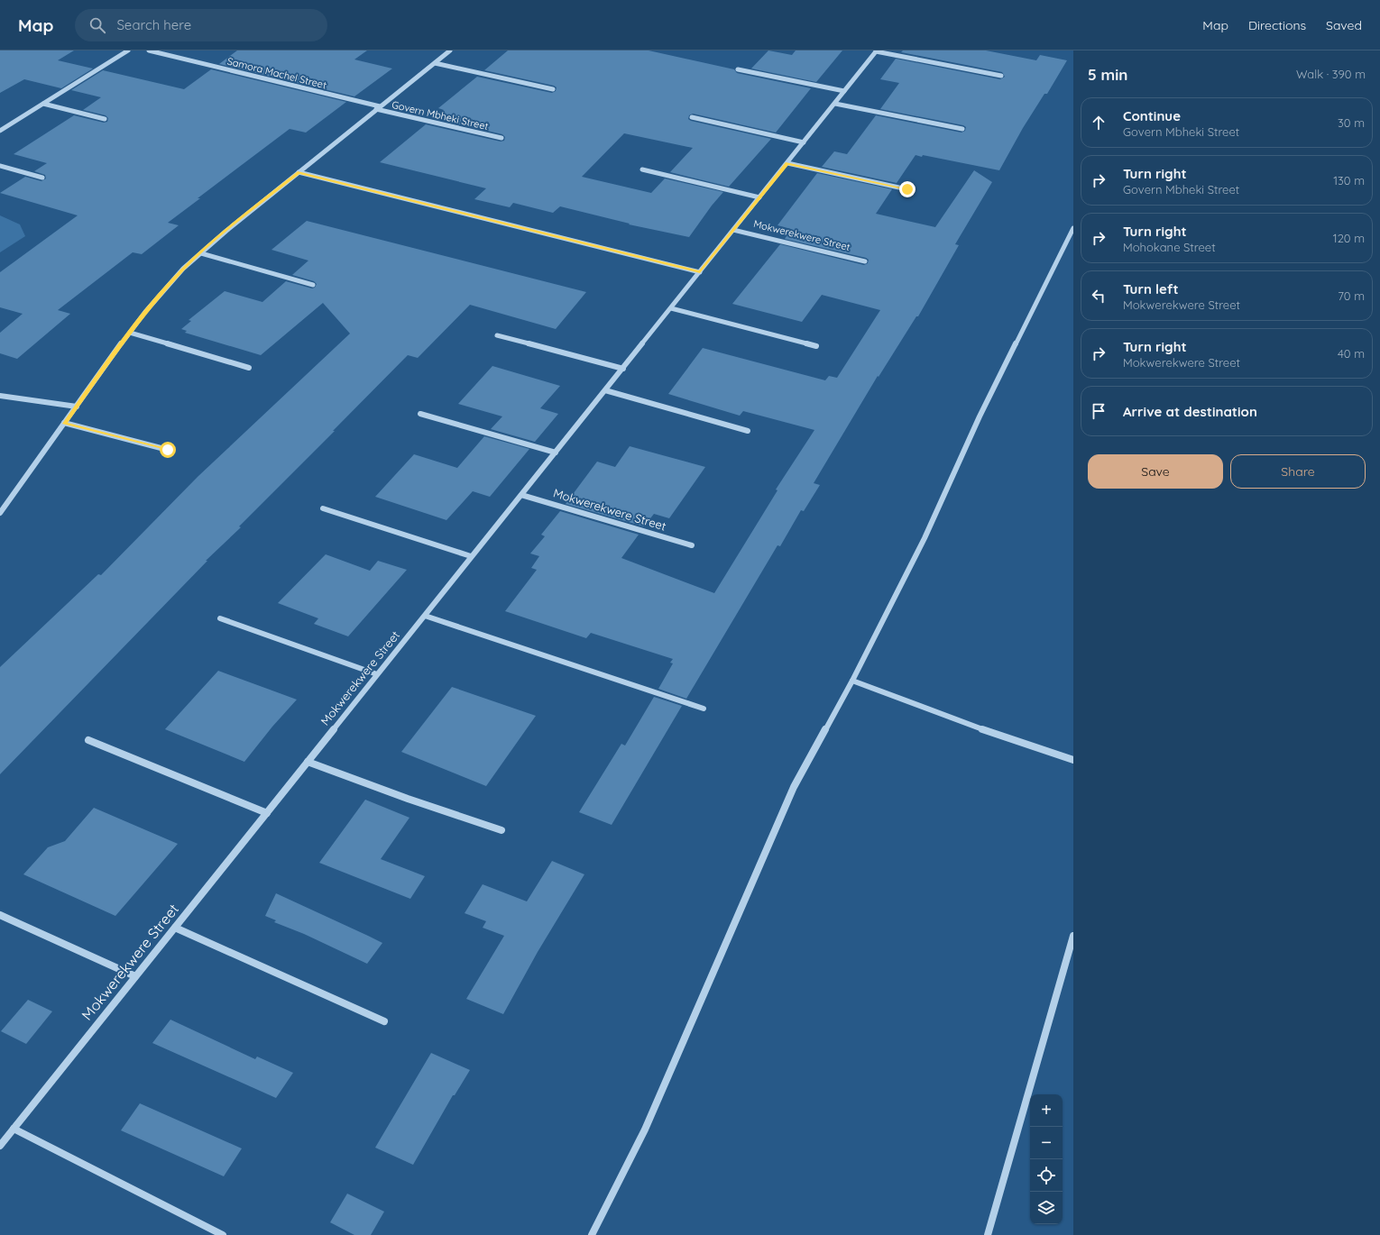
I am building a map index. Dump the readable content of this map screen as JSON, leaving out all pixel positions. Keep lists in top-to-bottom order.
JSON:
{
  "streets": {
    "street": ["Samora Machel Street", "Govern Mbheki Street", "Mokwerekwere Street"]
  },
  "crossings": [
    ["Samora Machel Street", "Govern Mbheki Street"]
  ],
  "page": {
    "header": "Map",
    "search": "Search here",
    "nav": ["Map", "Directions", "Saved"],
    "heading": ["5 min", "Walk · 390 m"],
    "list": [
      ["Continue", "Govern Mbheki Street", "30 m"],
      ["Turn right", "Govern Mbheki Street", "130 m"],
      ["Turn right", "Mohokane Street", "120 m"],
      ["Turn left", "Mokwerekwere Street", "70 m"],
      ["Turn right", "Mokwerekwere Street", "40 m"],
      "Arrive at destination"
    ],
    "buttons": ["Save", "Share"],
    "map_buttons": ["+", "−"]
  }
}
